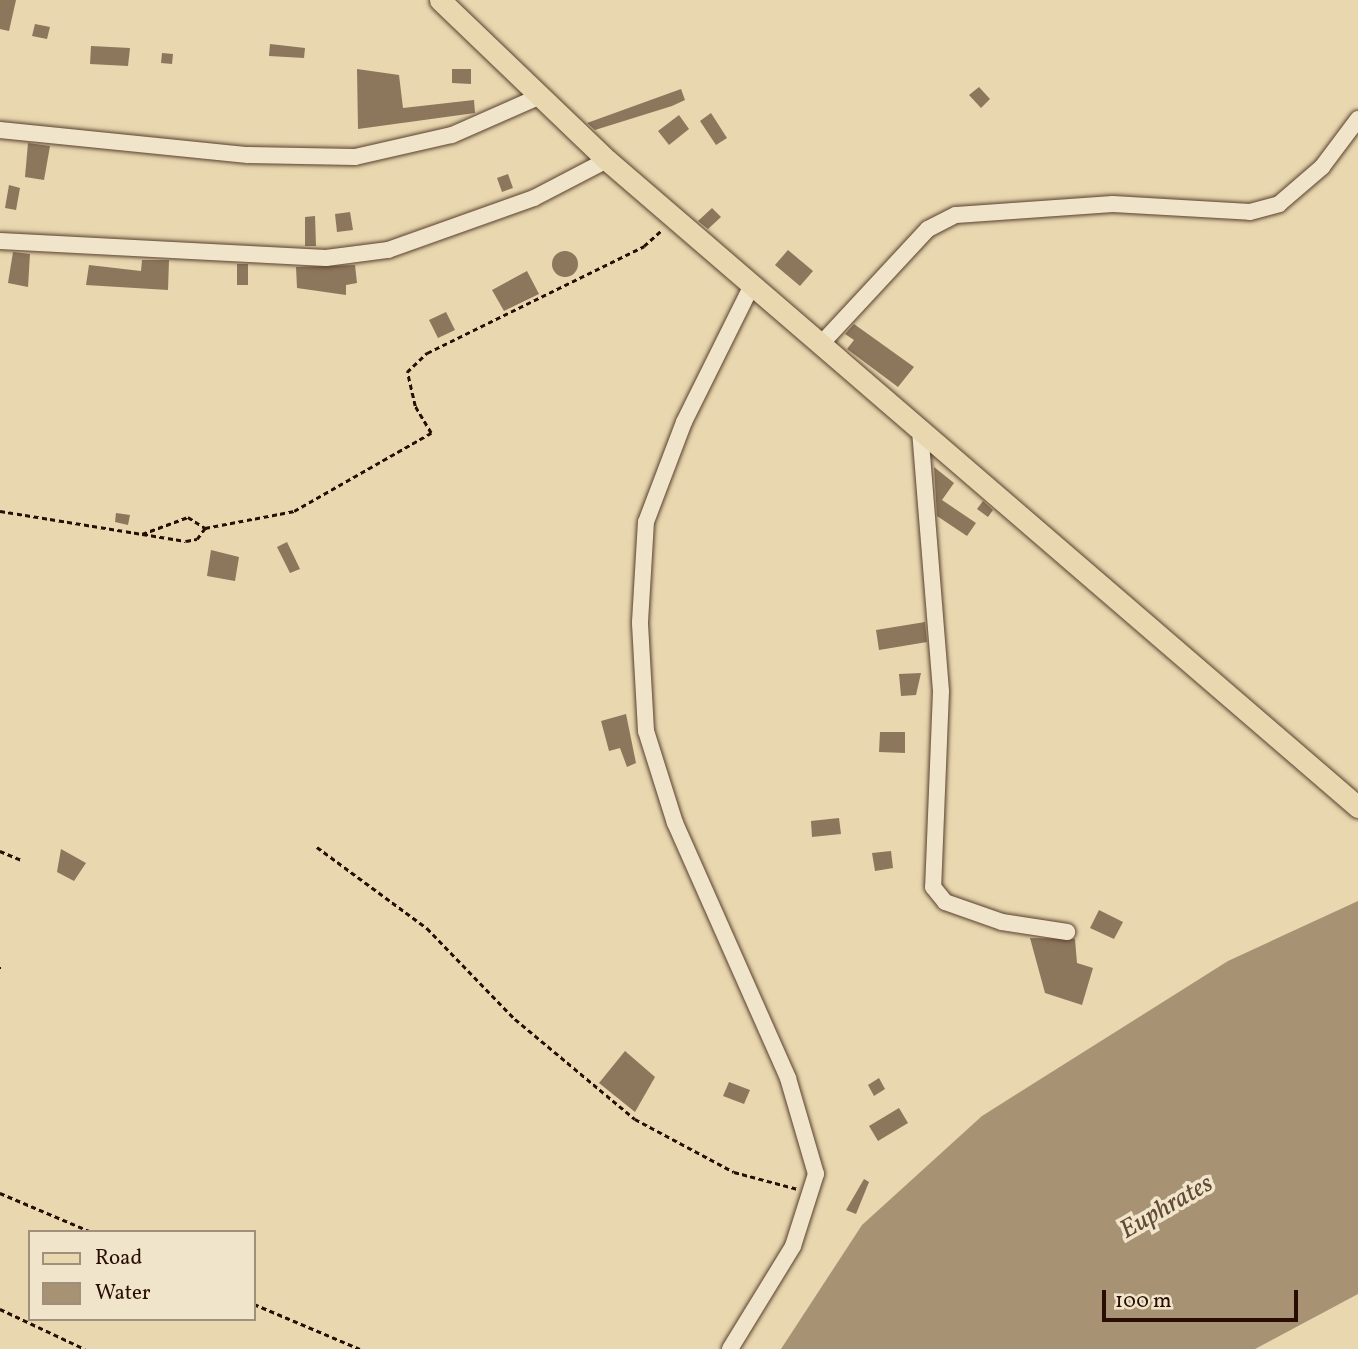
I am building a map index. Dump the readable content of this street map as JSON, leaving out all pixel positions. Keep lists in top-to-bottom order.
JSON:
{
  "water": ["Euphrates"],
  "legend": ["Road", "Water"],
  "scale_bar": "100 m"
}
